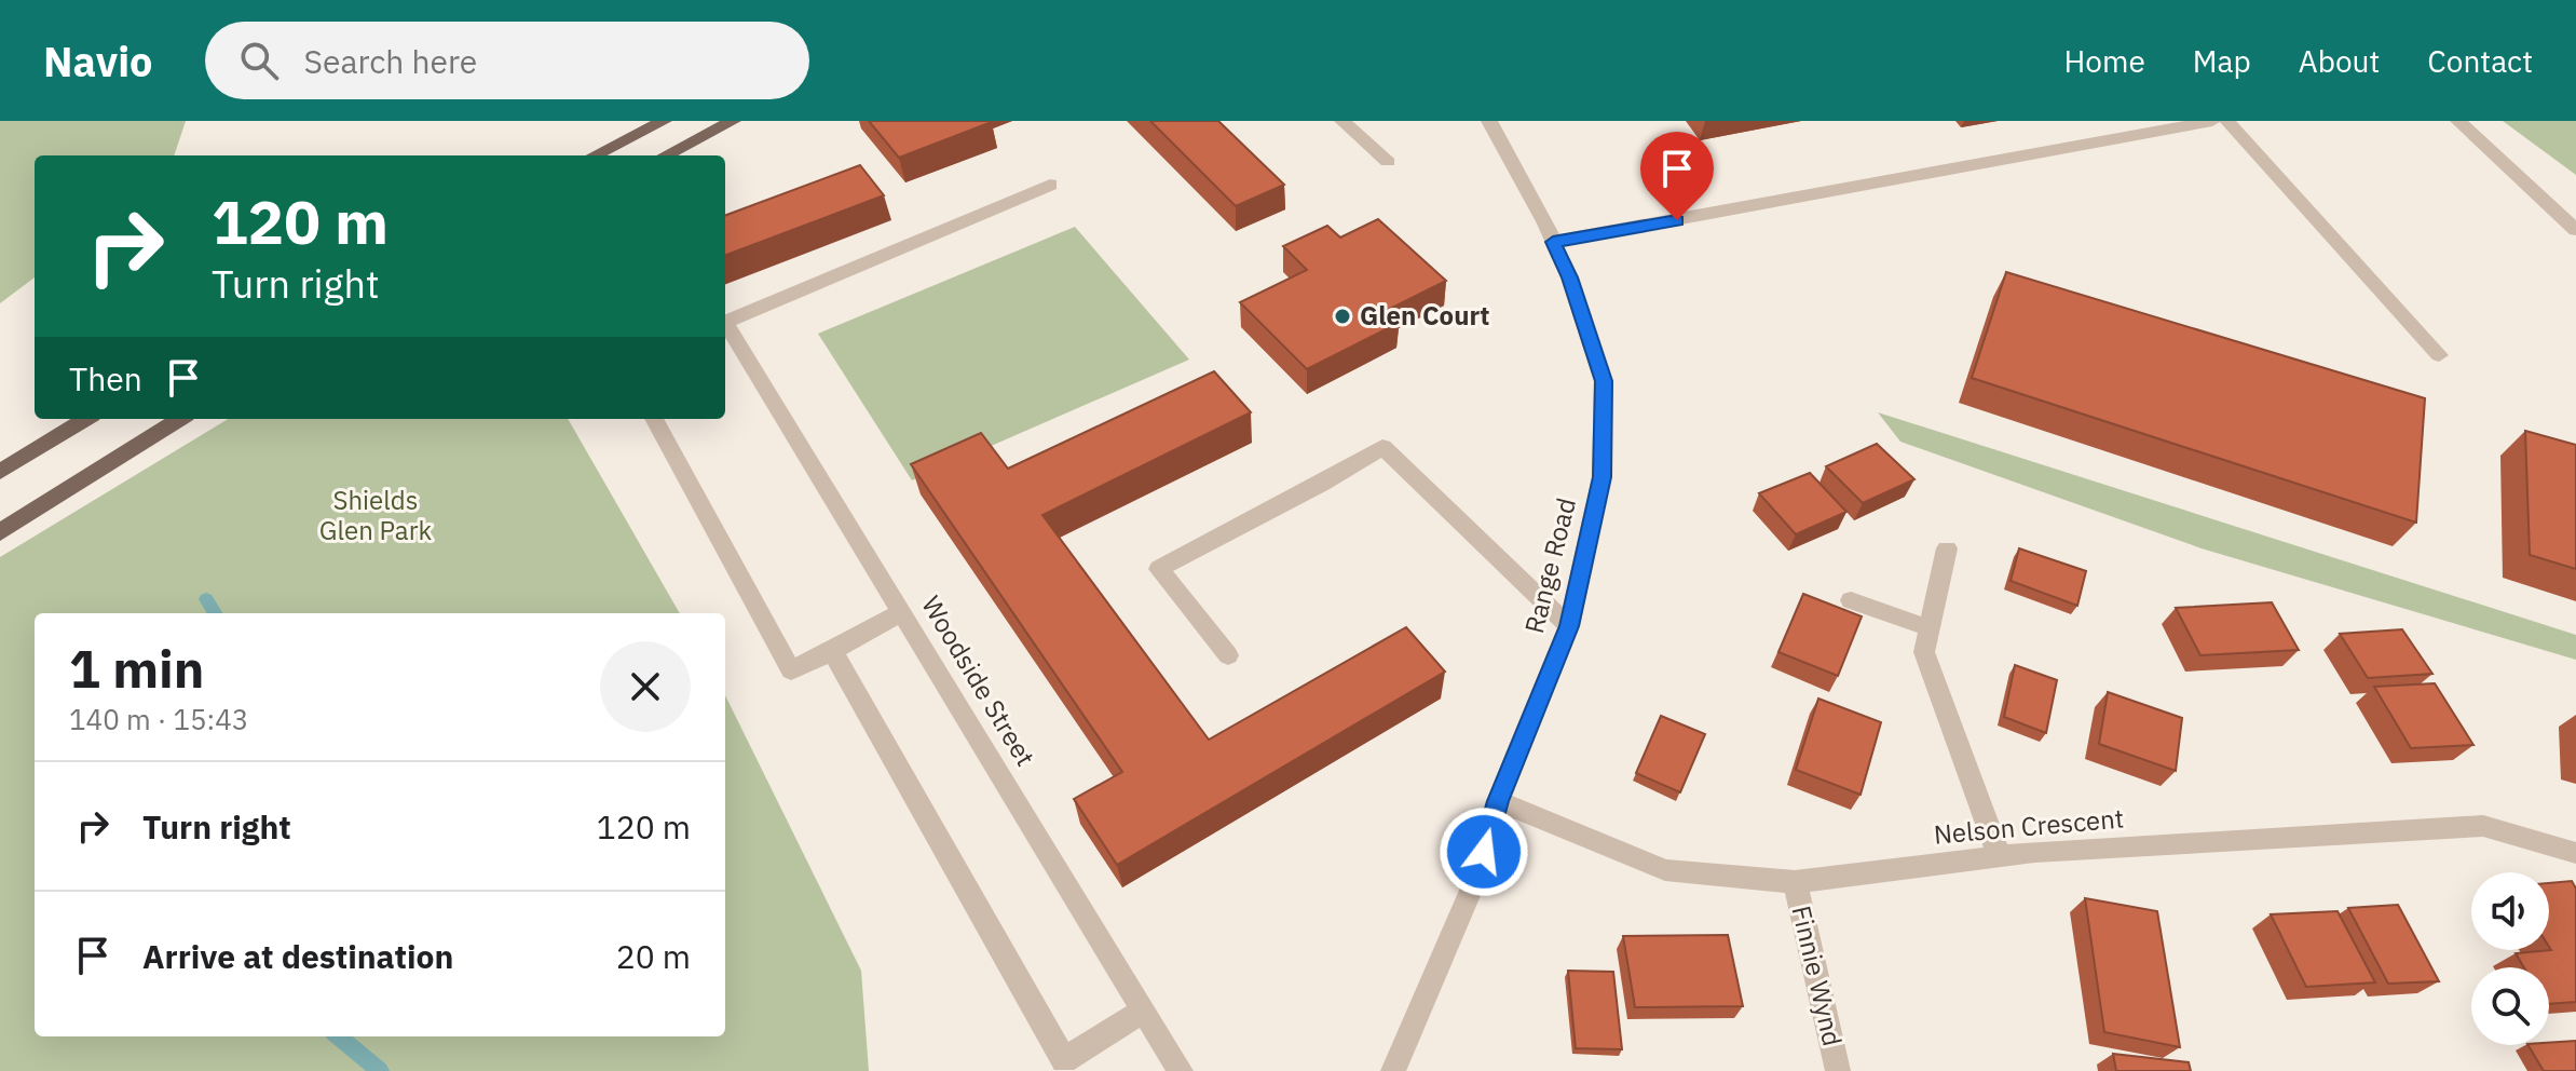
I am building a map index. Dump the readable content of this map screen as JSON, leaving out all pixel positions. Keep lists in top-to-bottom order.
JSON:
{
  "streets": {
    "street": [
      "Range Road",
      "Woodside Street",
      "Nelson Crescent",
      "Finnie Wynd"
    ]
  },
  "crossings": [
    ["Range Road", "Nelson Crescent"],
    ["Nelson Crescent", "Finnie Wynd"]
  ],
  "parks": ["Shields Glen Park"],
  "places": ["Glen Court"],
  "page": {
    "header": "Navio",
    "search": "Search here",
    "nav": [
      "Home",
      "Map",
      "About",
      "Contact"
    ],
    "turn": ["120 m", "Turn right"],
    "then": "Then",
    "heading": ["1 min", "140 m · 15:43"],
    "list": [
      {
        "name": "Turn right",
        "value": "120 m"
      },
      {
        "name": "Arrive at destination",
        "value": "20 m"
      }
    ]
  }
}
